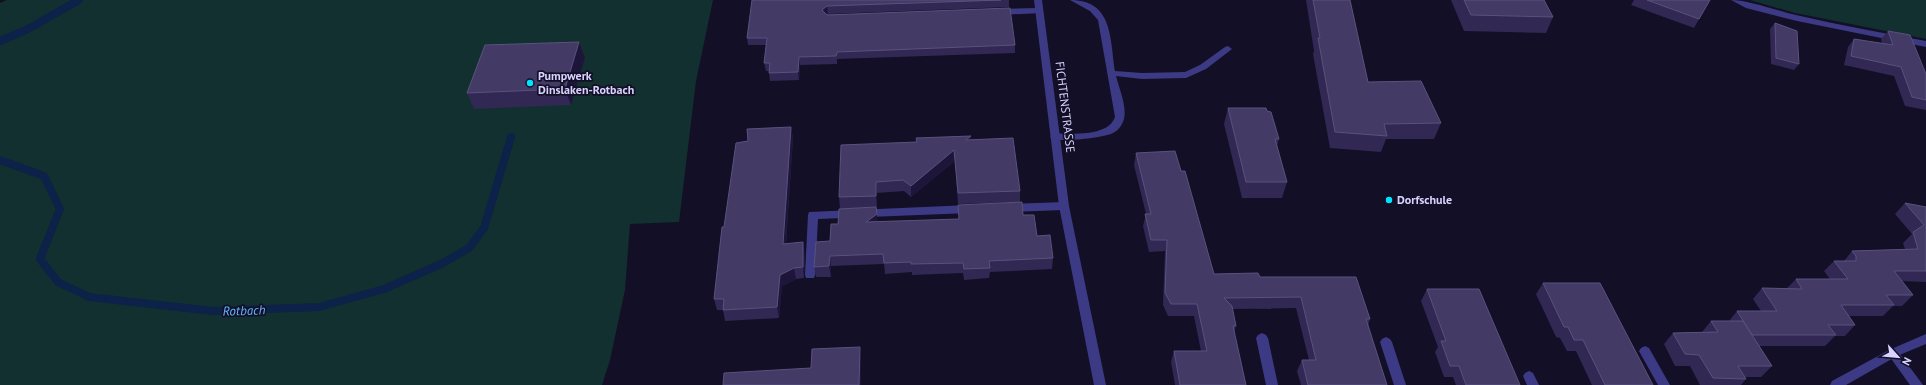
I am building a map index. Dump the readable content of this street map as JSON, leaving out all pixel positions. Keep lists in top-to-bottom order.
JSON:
{
  "streets": {
    "street": ["FICHTENSTRASSE"]
  },
  "water": ["Rotbach"],
  "places": ["Pumpwerk Dinslaken-Rotbach", "Dorfschule"],
  "north": "bottom right"
}
